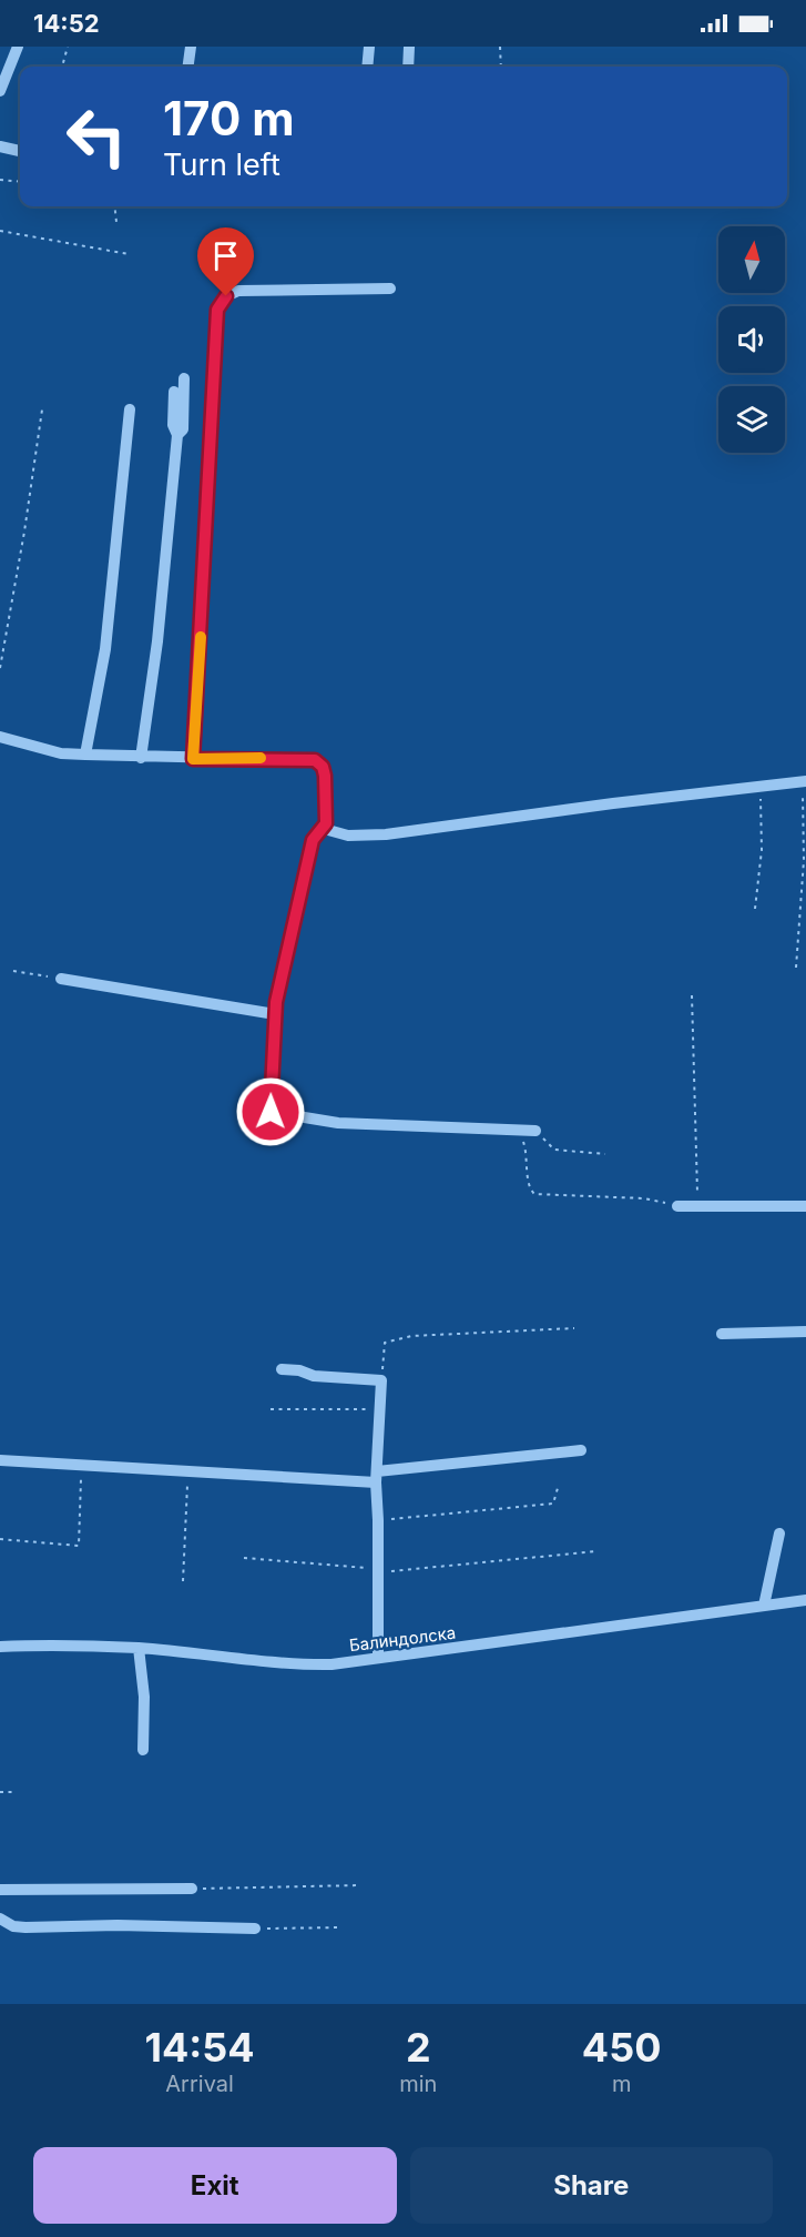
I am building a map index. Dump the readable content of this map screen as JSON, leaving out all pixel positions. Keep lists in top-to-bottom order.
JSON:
{
  "streets": {
    "street": ["Балиндолска"]
  },
  "north": "top",
  "page": {
    "status": "14:52",
    "turn": ["170 m", "Turn left"],
    "eta": [
      "14:54",
      "Arrival",
      "2",
      "min",
      "450",
      "m"
    ],
    "buttons": ["Exit", "Share"]
  }
}
